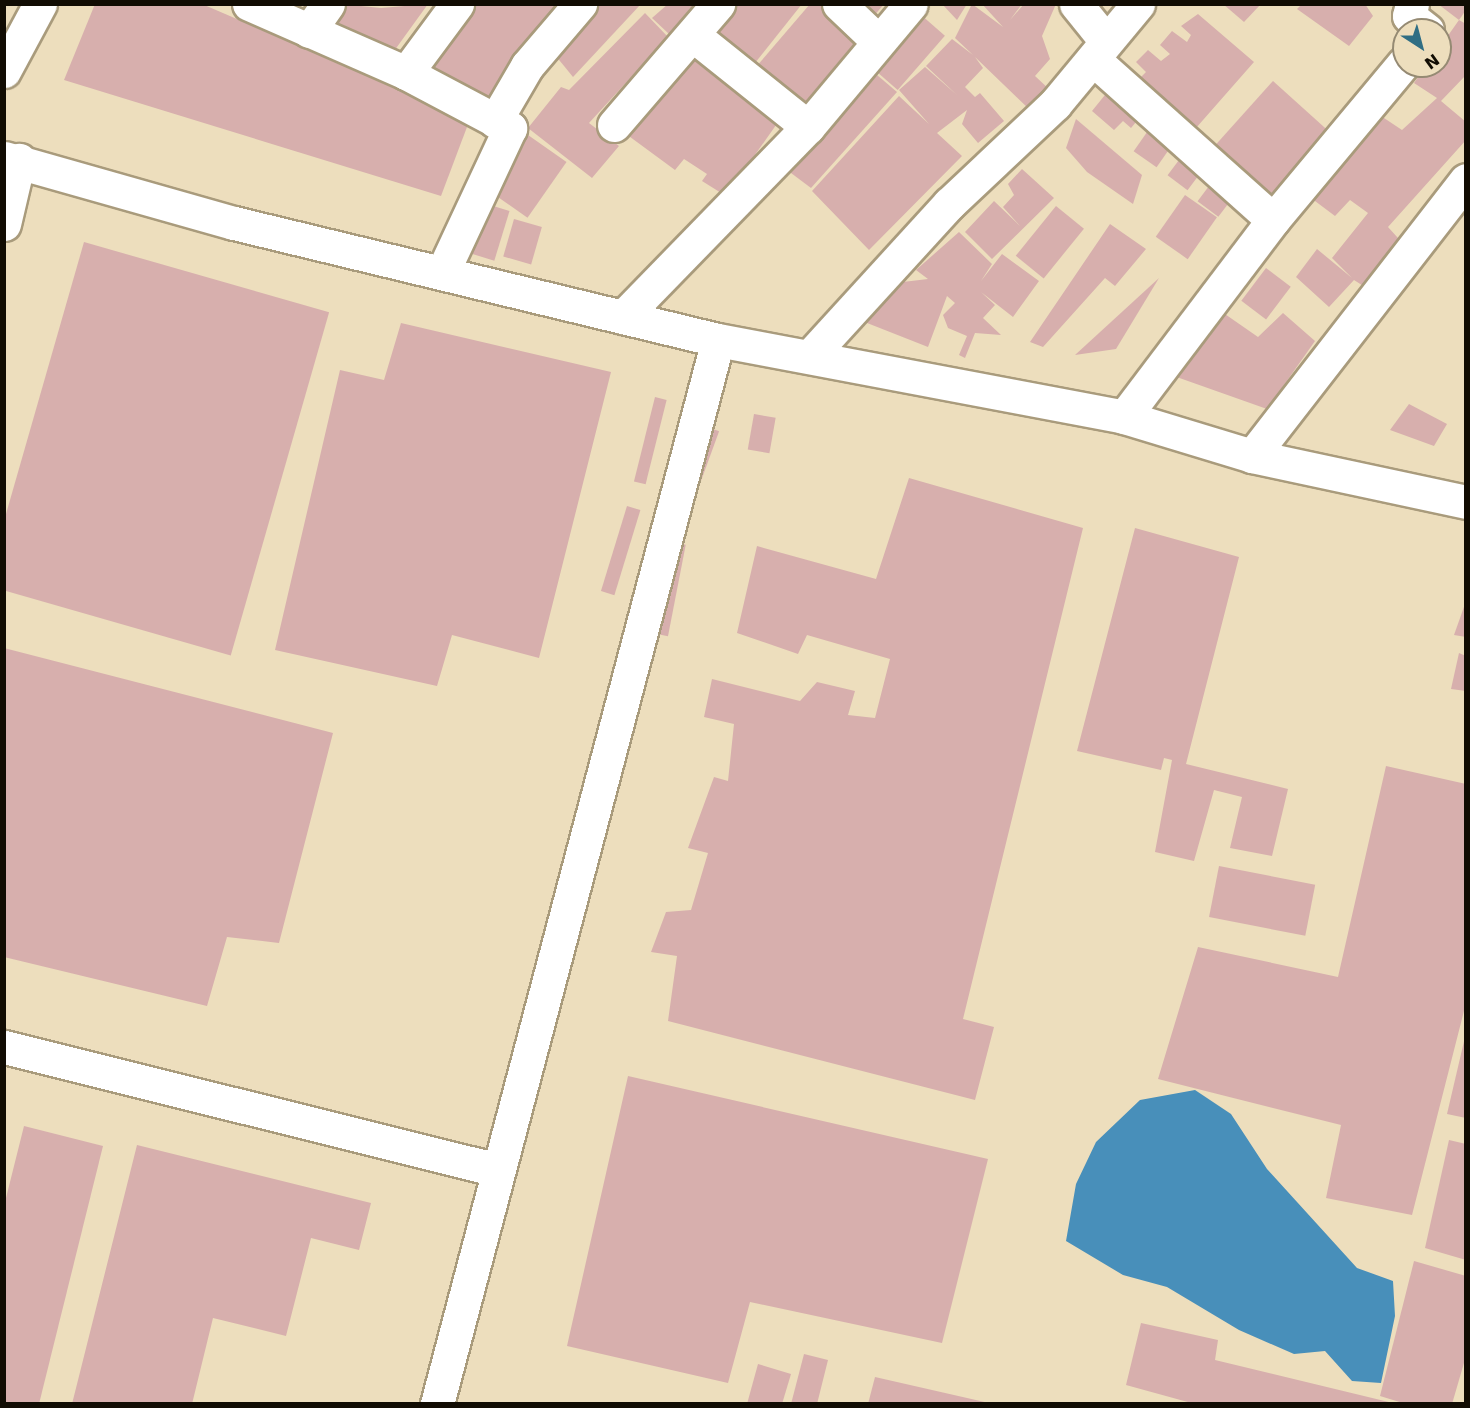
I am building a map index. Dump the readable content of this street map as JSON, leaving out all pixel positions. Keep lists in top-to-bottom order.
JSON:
{
  "north": "bottom right"
}
